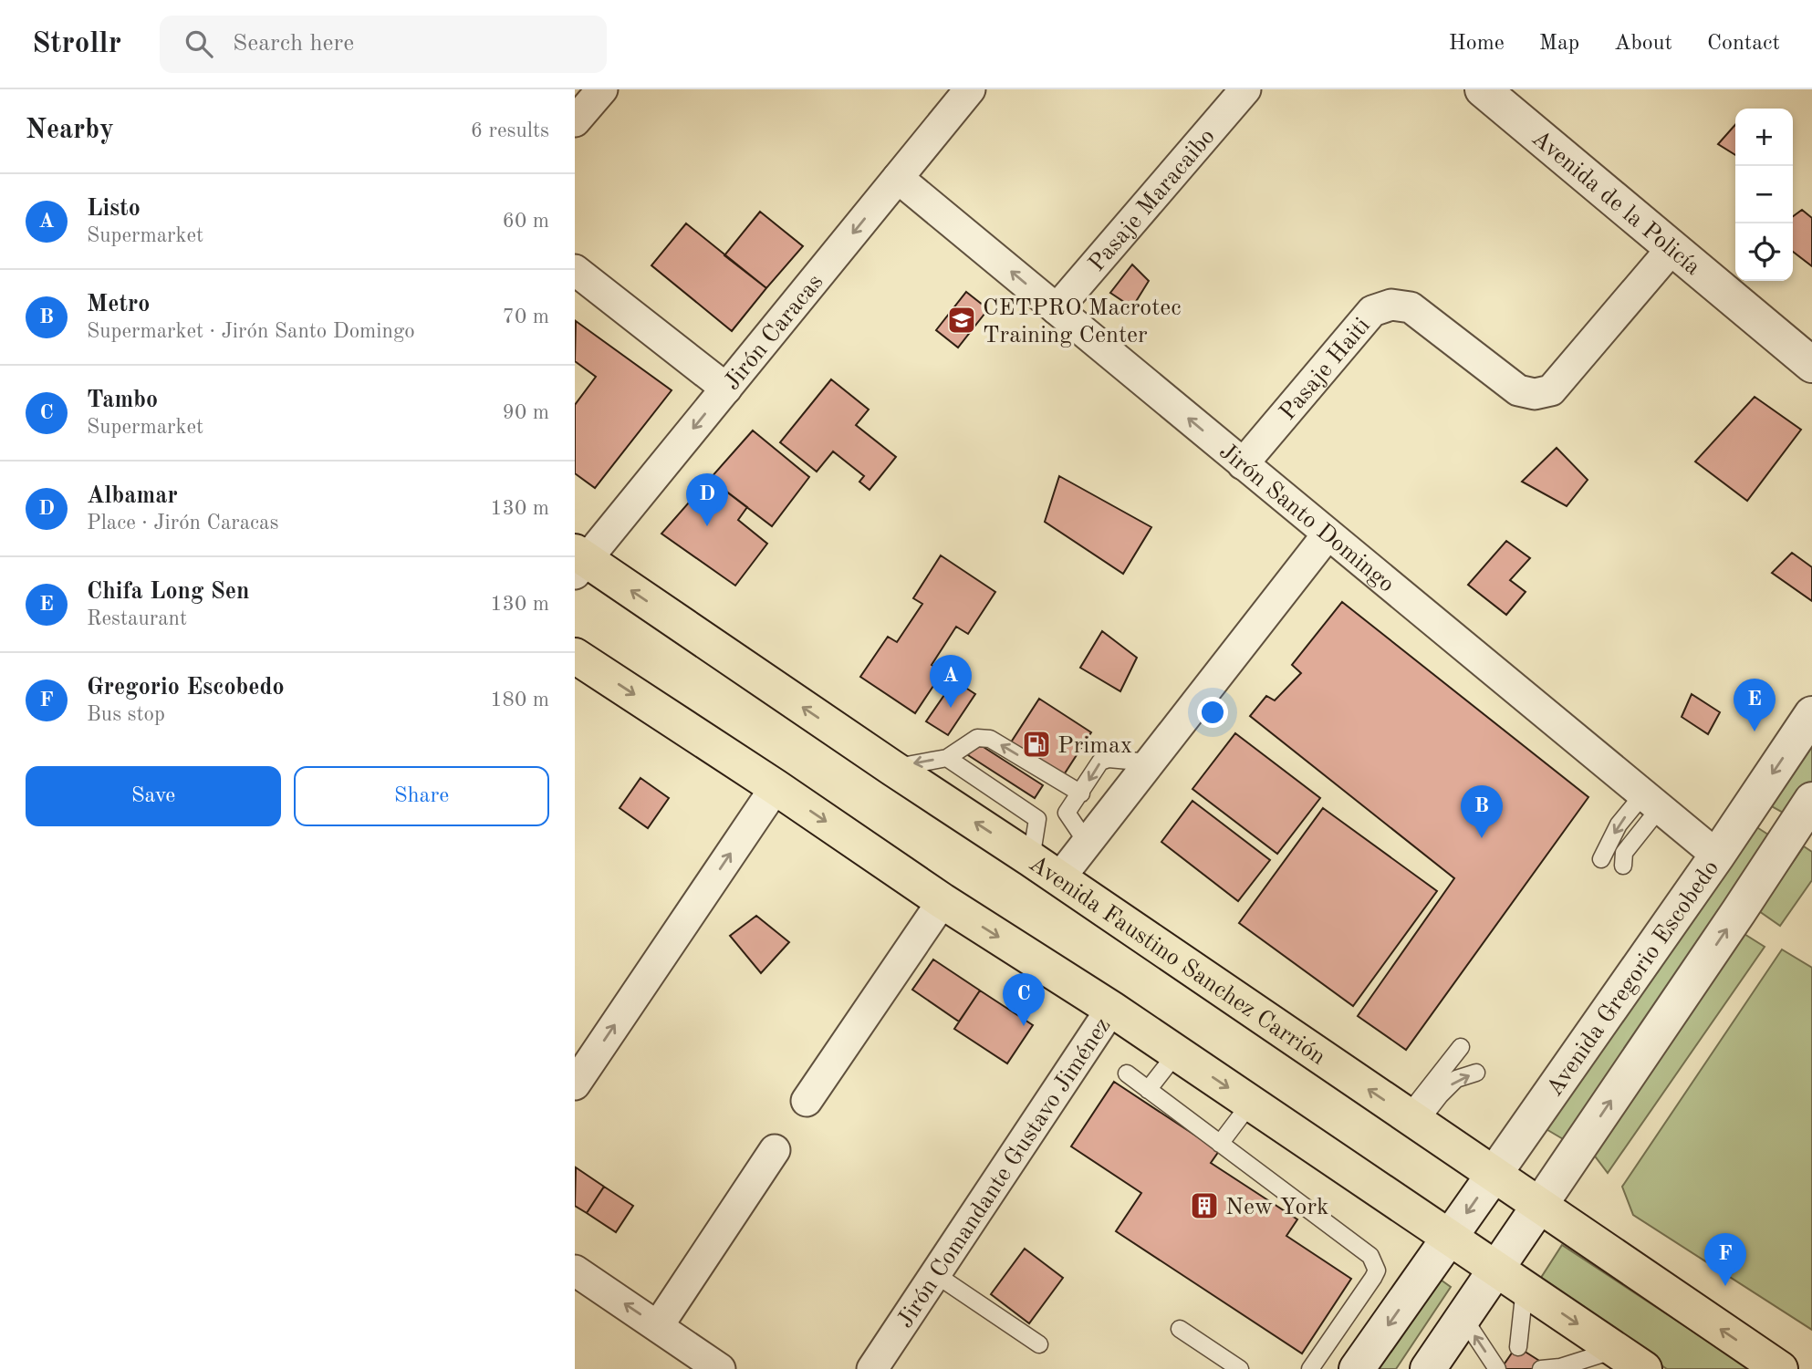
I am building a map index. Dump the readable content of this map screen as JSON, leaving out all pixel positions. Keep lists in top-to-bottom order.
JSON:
{
  "streets": {
    "main road": ["Avenida Faustino Sanchez Carrión"],
    "street": [
      "Pasaje Maracaibo",
      "Avenida de la Policía",
      "Jirón Caracas",
      "Pasaje Haiti",
      "Jirón Santo Domingo",
      "Avenida Gregorio Escobedo",
      "Jirón Comandante Gustavo Jiménez"
    ]
  },
  "crossings": [
    ["Pasaje Maracaibo", "Jirón Santo Domingo"],
    ["Avenida de la Policía", "Pasaje Haiti"],
    ["Jirón Caracas", "Jirón Santo Domingo"],
    ["Jirón Caracas", "Avenida Faustino Sanchez Carrión"],
    ["Pasaje Haiti", "Jirón Santo Domingo"],
    ["Jirón Santo Domingo", "Avenida Gregorio Escobedo"],
    ["Avenida Faustino Sanchez Carrión", "Avenida Gregorio Escobedo"]
  ],
  "one_way": ["Jirón Caracas", "Jirón Santo Domingo"],
  "places": {
    "school or university": ["CETPRO Macrotec Training Center"],
    "fuel station": ["Primax"],
    "building": ["New York"]
  },
  "page": {
    "header": "Strollr",
    "search": "Search here",
    "nav": [
      "Home",
      "Map",
      "About",
      "Contact"
    ],
    "heading": ["Nearby", "6 results"],
    "map_buttons": ["+", "−"],
    "list": [
      {
        "mark": "A",
        "name": "Listo",
        "note": "Supermarket",
        "value": "60 m"
      },
      {
        "mark": "B",
        "name": "Metro",
        "note": "Supermarket · Jirón Santo Domingo",
        "value": "70 m"
      },
      {
        "mark": "C",
        "name": "Tambo",
        "note": "Supermarket",
        "value": "90 m"
      },
      {
        "mark": "D",
        "name": "Albamar",
        "note": "Place · Jirón Caracas",
        "value": "130 m"
      },
      {
        "mark": "E",
        "name": "Chifa Long Sen",
        "note": "Restaurant",
        "value": "130 m"
      },
      {
        "mark": "F",
        "name": "Gregorio Escobedo",
        "note": "Bus stop",
        "value": "180 m"
      }
    ],
    "pins": [
      "D",
      "A",
      "E",
      "B",
      "C",
      "F"
    ],
    "buttons": ["Save", "Share"]
  }
}
